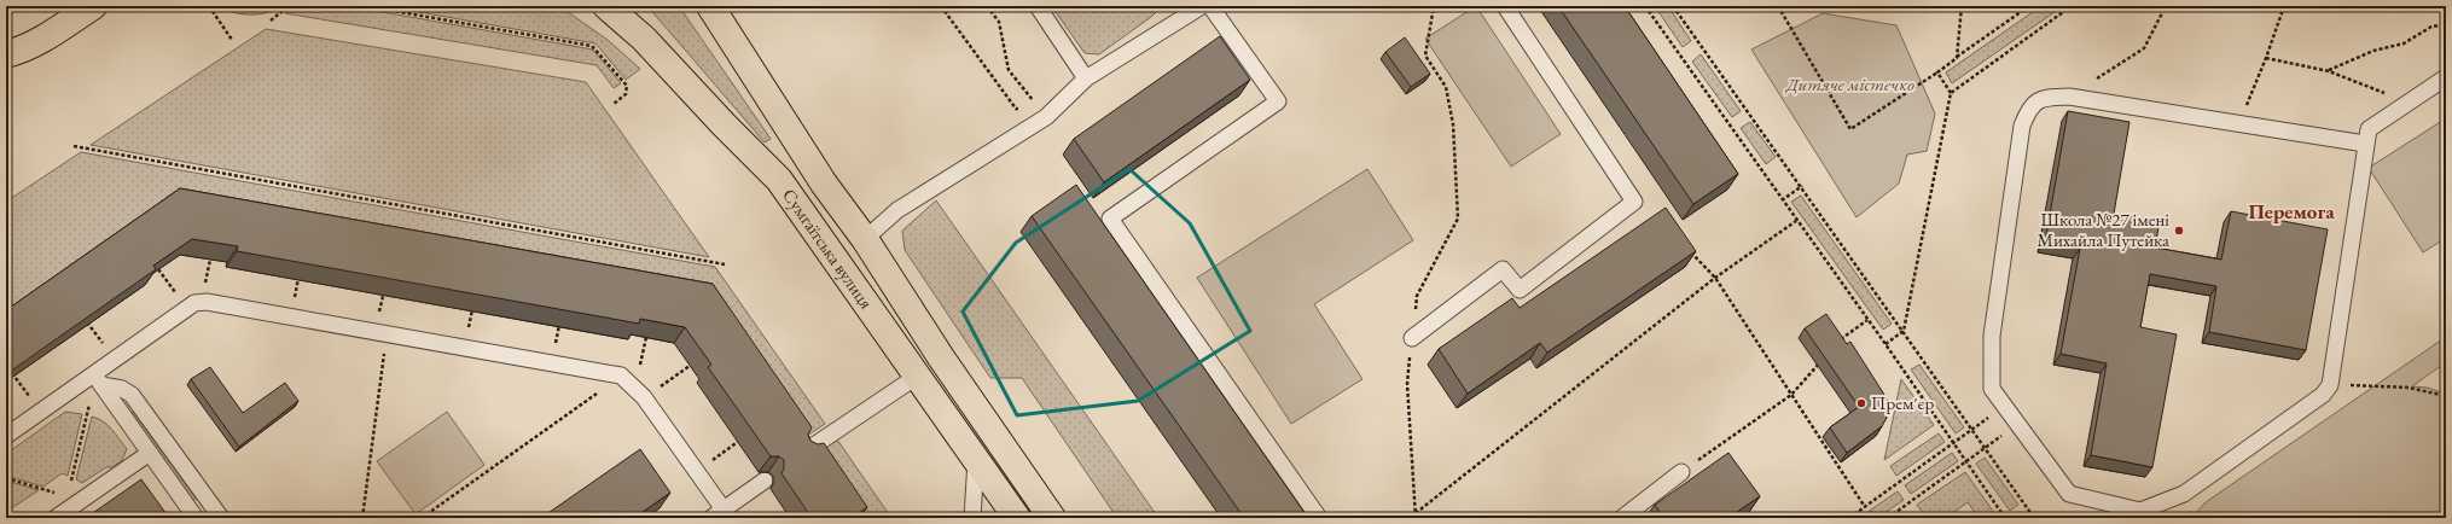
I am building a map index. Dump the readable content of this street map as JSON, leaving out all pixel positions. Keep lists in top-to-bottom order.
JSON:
{
  "streets": {
    "main road": ["Сумгаїтська вулиця"]
  },
  "districts": ["Перемога"],
  "parks": ["Дитяче містечко"],
  "places": ["Школа №27 імені Михайла Путейка", "Прем'єр"]
}
